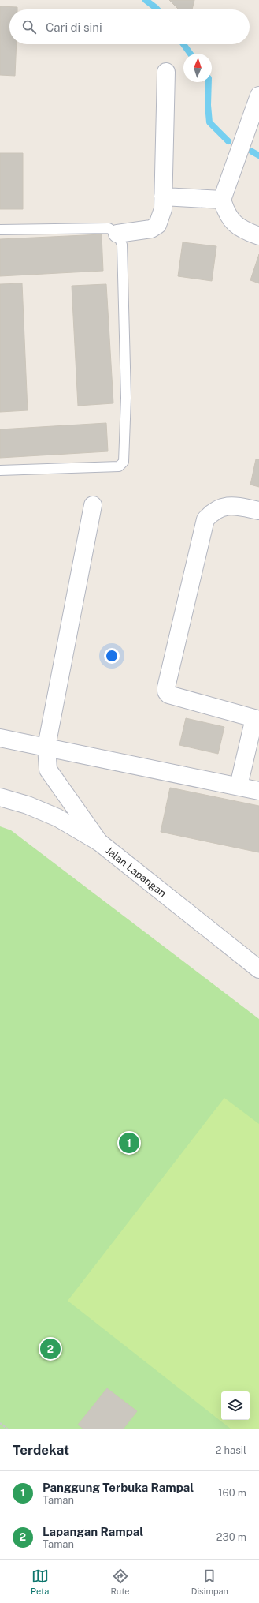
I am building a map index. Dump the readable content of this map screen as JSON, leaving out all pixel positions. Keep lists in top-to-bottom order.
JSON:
{
  "streets": {
    "street": ["Jalan Lapangan"]
  },
  "north": "top",
  "page": {
    "search": "Cari di sini",
    "pins": ["1", "2"],
    "heading": ["Terdekat", "2 hasil"],
    "list": [
      {
        "mark": "1",
        "name": "Panggung Terbuka Rampal",
        "note": "Taman",
        "value": "160 m"
      },
      {
        "mark": "2",
        "name": "Lapangan Rampal",
        "note": "Taman",
        "value": "230 m"
      }
    ],
    "nav": ["Peta", "Rute", "Disimpan"]
  }
}
